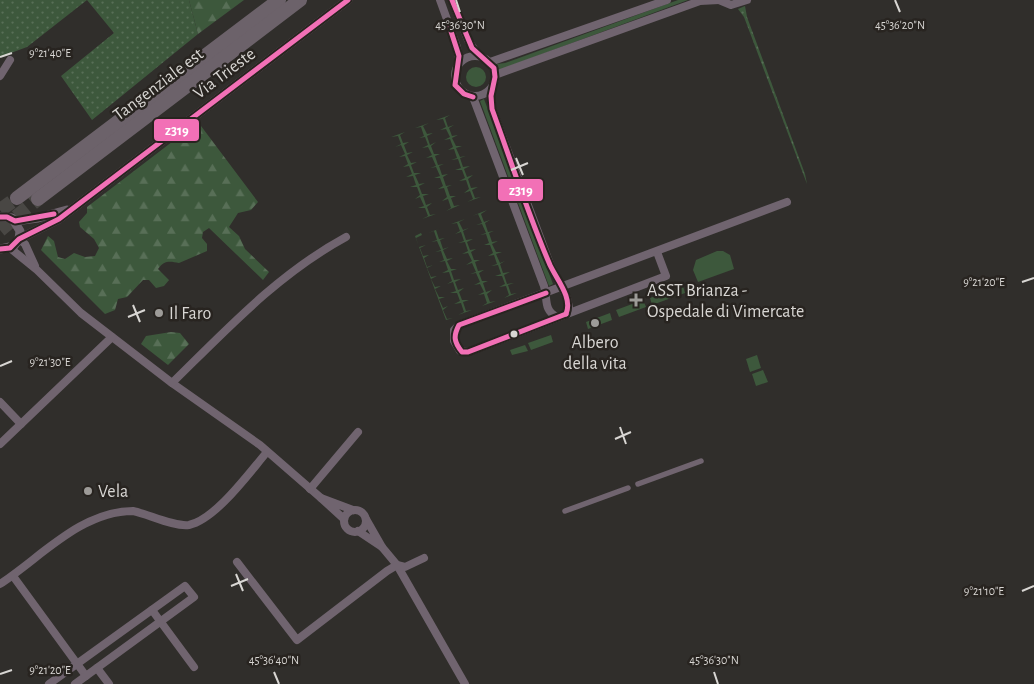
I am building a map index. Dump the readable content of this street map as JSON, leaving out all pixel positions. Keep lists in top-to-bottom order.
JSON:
{
  "streets": {
    "highway": ["Tangenziale est"],
    "street": ["Via Trieste"]
  },
  "places": {
    "health": ["ASST Brianza - Ospedale di Vimercate"],
    "other": ["Il Faro", "Albero della vita", "Vela"]
  },
  "lines": ["transit line z319"],
  "coordinates": [
    "45°36'30\"N",
    "45°36'20\"N",
    "9°21'40\"E",
    "9°21'20\"E",
    "9°21'30\"E",
    "9°21'10\"E",
    "45°36'40\"N"
  ]
}
